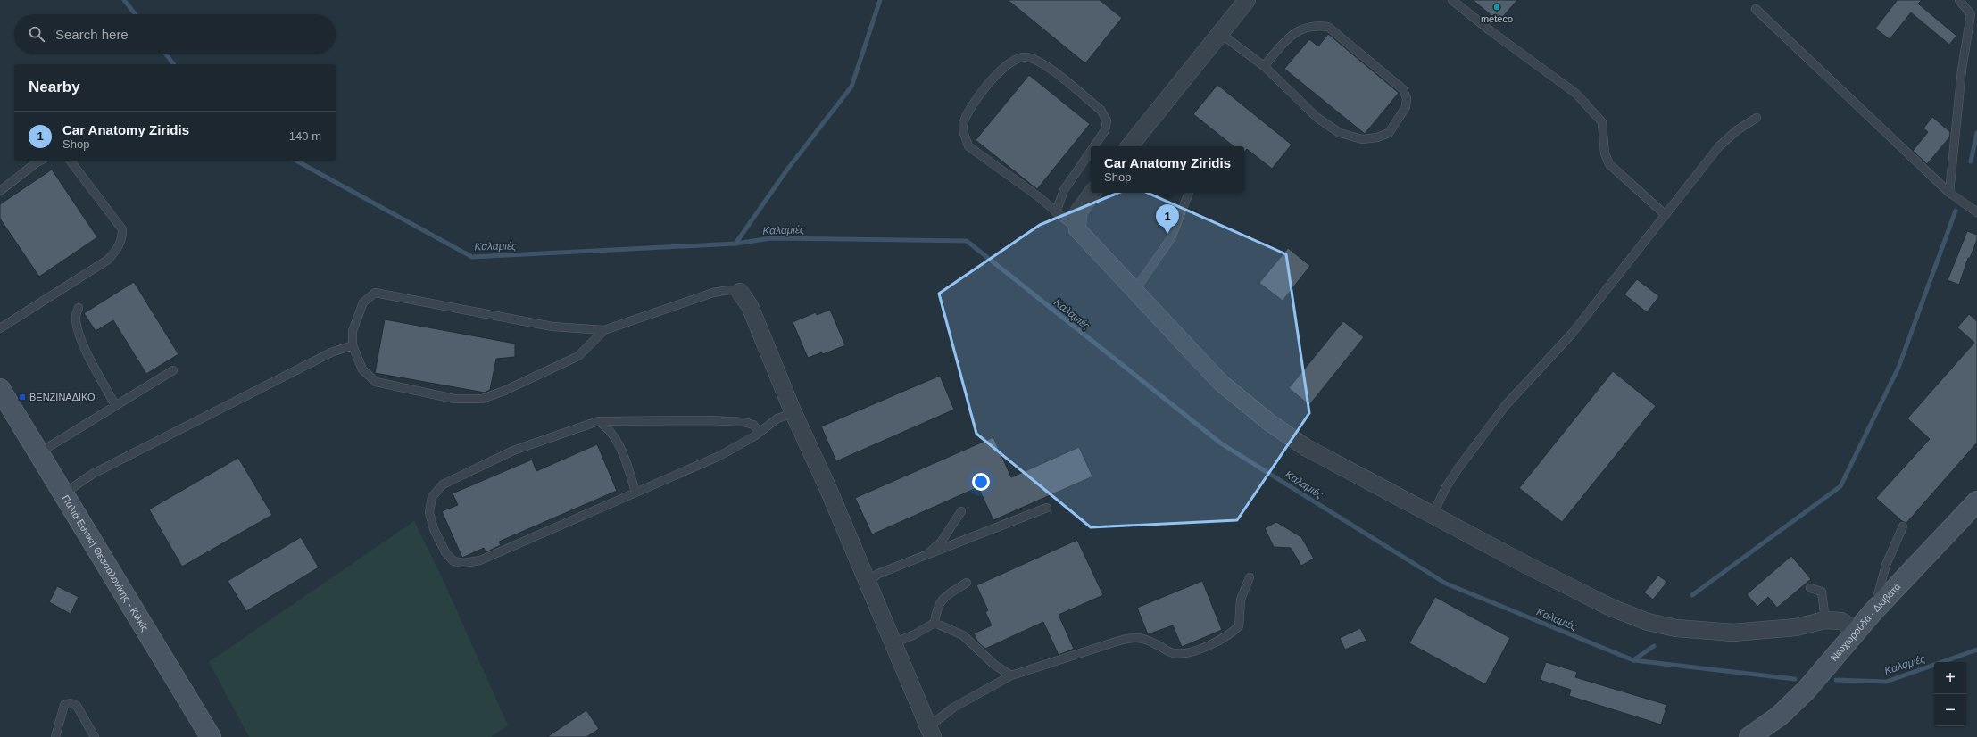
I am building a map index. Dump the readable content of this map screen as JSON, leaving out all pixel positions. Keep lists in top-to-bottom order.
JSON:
{
  "streets": {
    "main road": ["Παλιά Εθνική Θεσσαλονίκης - Κιλκίς", "Νεοχωρούδα - Διαβατά"]
  },
  "water": ["Καλαμιές"],
  "places": {
    "other": ["meteco"],
    "transit": ["ΒΕΝΖΙΝΑΔΙΚΟ"]
  },
  "page": {
    "search": "Search here",
    "heading": "Nearby",
    "list": [
      {
        "mark": "1",
        "name": "Car Anatomy Ziridis",
        "note": "Shop",
        "value": "140 m"
      }
    ],
    "popup": ["Car Anatomy Ziridis", "Shop"],
    "pins": "1",
    "map_buttons": ["+", "−"]
  }
}
